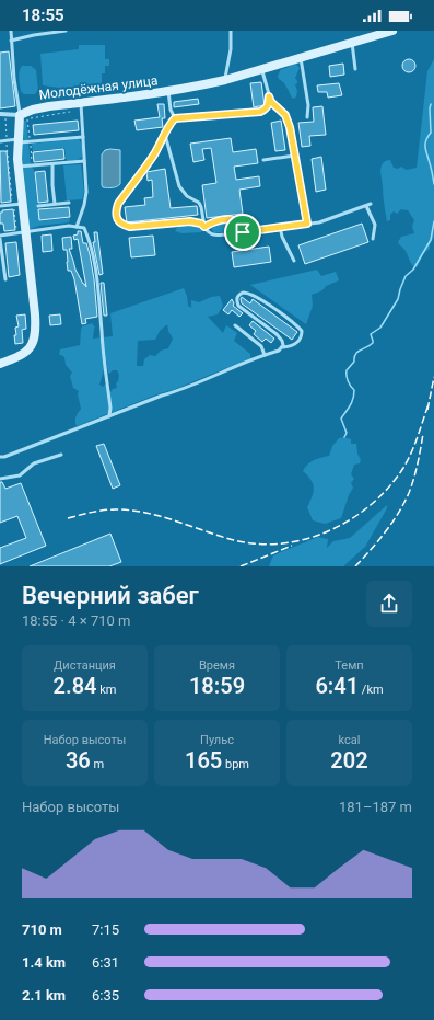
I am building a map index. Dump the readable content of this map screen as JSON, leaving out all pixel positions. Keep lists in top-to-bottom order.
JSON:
{
  "streets": {
    "street": ["Молодёжная улица"]
  },
  "page": {
    "status": "18:55",
    "heading": ["Вечерний забег", "18:55 · 4 × 710 m"],
    "stats": [
      ["Дистанция", "2.84 km"],
      ["Время", "18:59"],
      ["Темп", "6:41 /km"],
      ["Набор высоты", "36 m"],
      ["Пульс", "165 bpm"],
      ["kcal", "202"]
    ],
    "chart": ["Набор высоты", "181–187 m"],
    "list": [
      {
        "name": "710 m",
        "note": "7:15"
      },
      {
        "name": "1.4 km",
        "note": "6:31"
      },
      {
        "name": "2.1 km",
        "note": "6:35"
      }
    ]
  }
}
